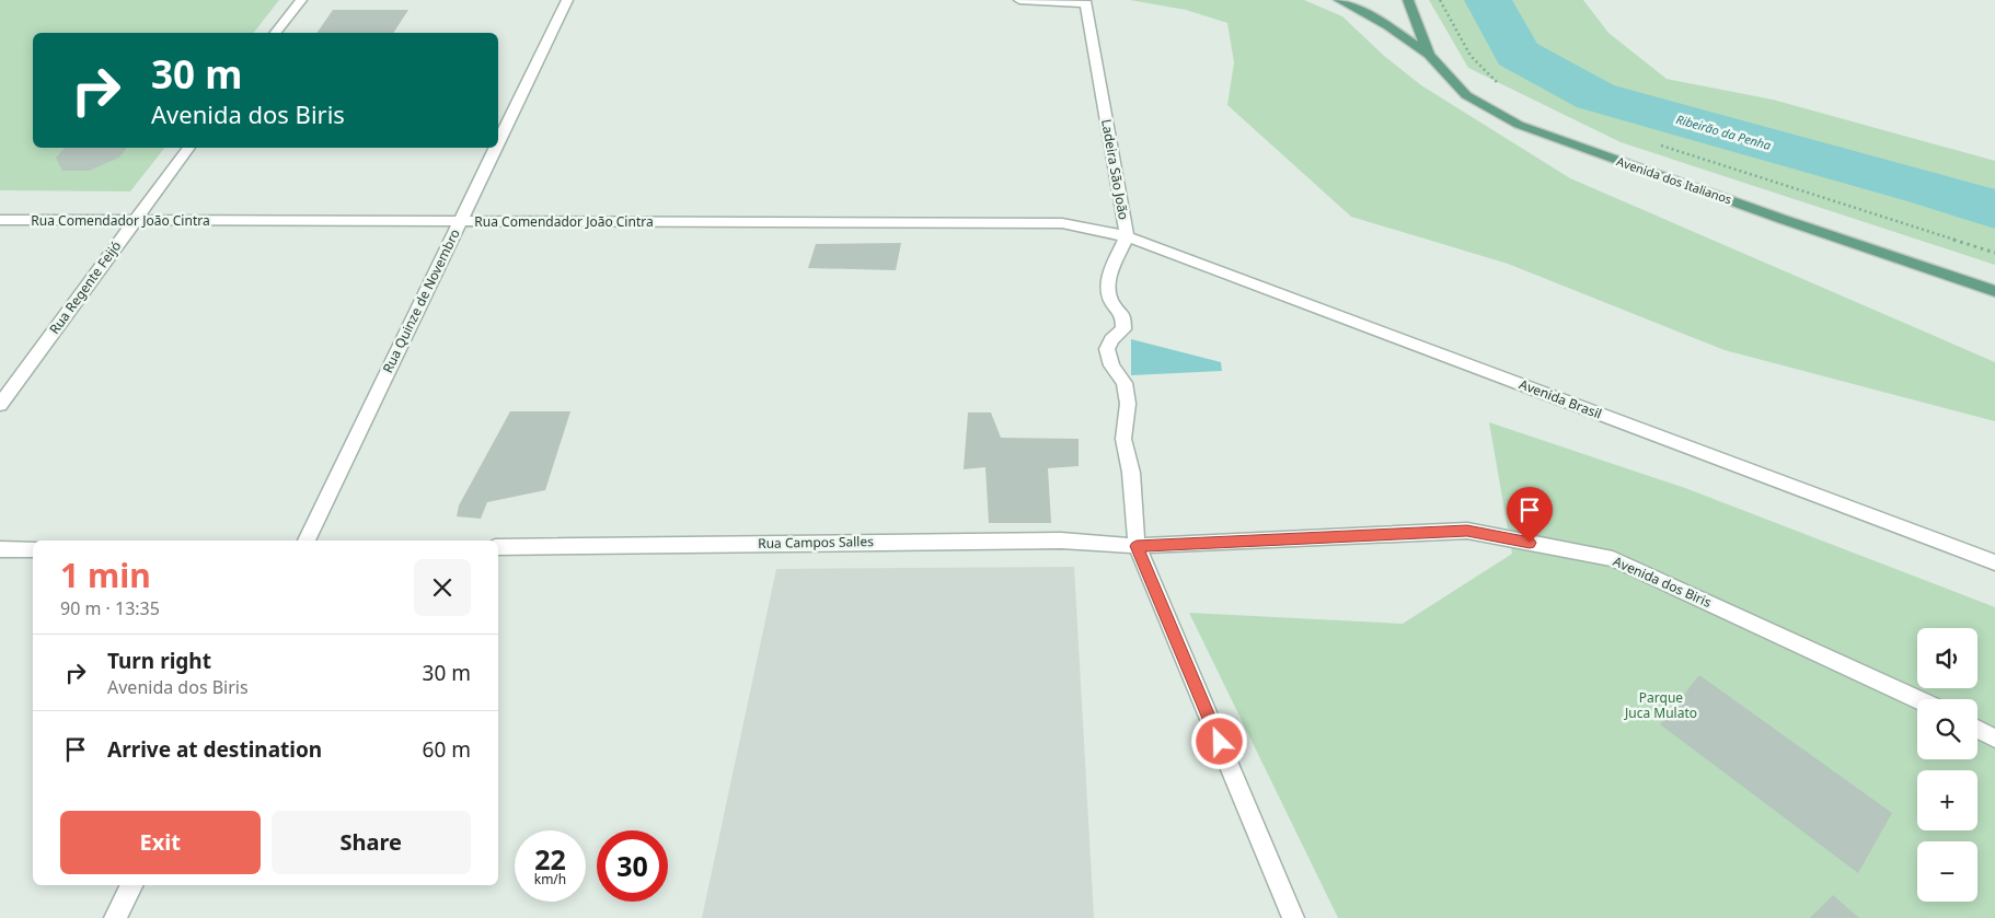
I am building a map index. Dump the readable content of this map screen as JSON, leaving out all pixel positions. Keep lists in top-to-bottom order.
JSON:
{
  "streets": {
    "main road": ["Avenida dos Italianos"],
    "street": [
      "Ladeira São João",
      "Rua Comendador João Cintra",
      "Rua Regente Feijó",
      "Rua Quinze de Novembro",
      "Avenida Brasil",
      "Rua Campos Salles",
      "Avenida dos Biris"
    ]
  },
  "crossings": [
    ["Ladeira São João", "Rua Comendador João Cintra"],
    ["Ladeira São João", "Avenida Brasil"],
    ["Ladeira São João", "Rua Campos Salles"],
    ["Ladeira São João", "Avenida dos Biris"],
    ["Rua Comendador João Cintra", "Rua Regente Feijó"],
    ["Rua Comendador João Cintra", "Rua Quinze de Novembro"],
    ["Rua Comendador João Cintra", "Avenida Brasil"],
    ["Rua Campos Salles", "Avenida dos Biris"]
  ],
  "water": ["Ribeirão da Penha"],
  "parks": ["Parque Juca Mulato"],
  "page": {
    "turn": ["30 m", "Avenida dos Biris"],
    "heading": ["1 min", "90 m · 13:35"],
    "map_buttons": ["+", "−"],
    "list": [
      {
        "name": "Turn right",
        "note": "Avenida dos Biris",
        "value": "30 m"
      },
      {
        "name": "Arrive at destination",
        "value": "60 m"
      }
    ],
    "buttons": ["Exit", "Share"],
    "speed": "22 km/h",
    "limit": "30"
  }
}
